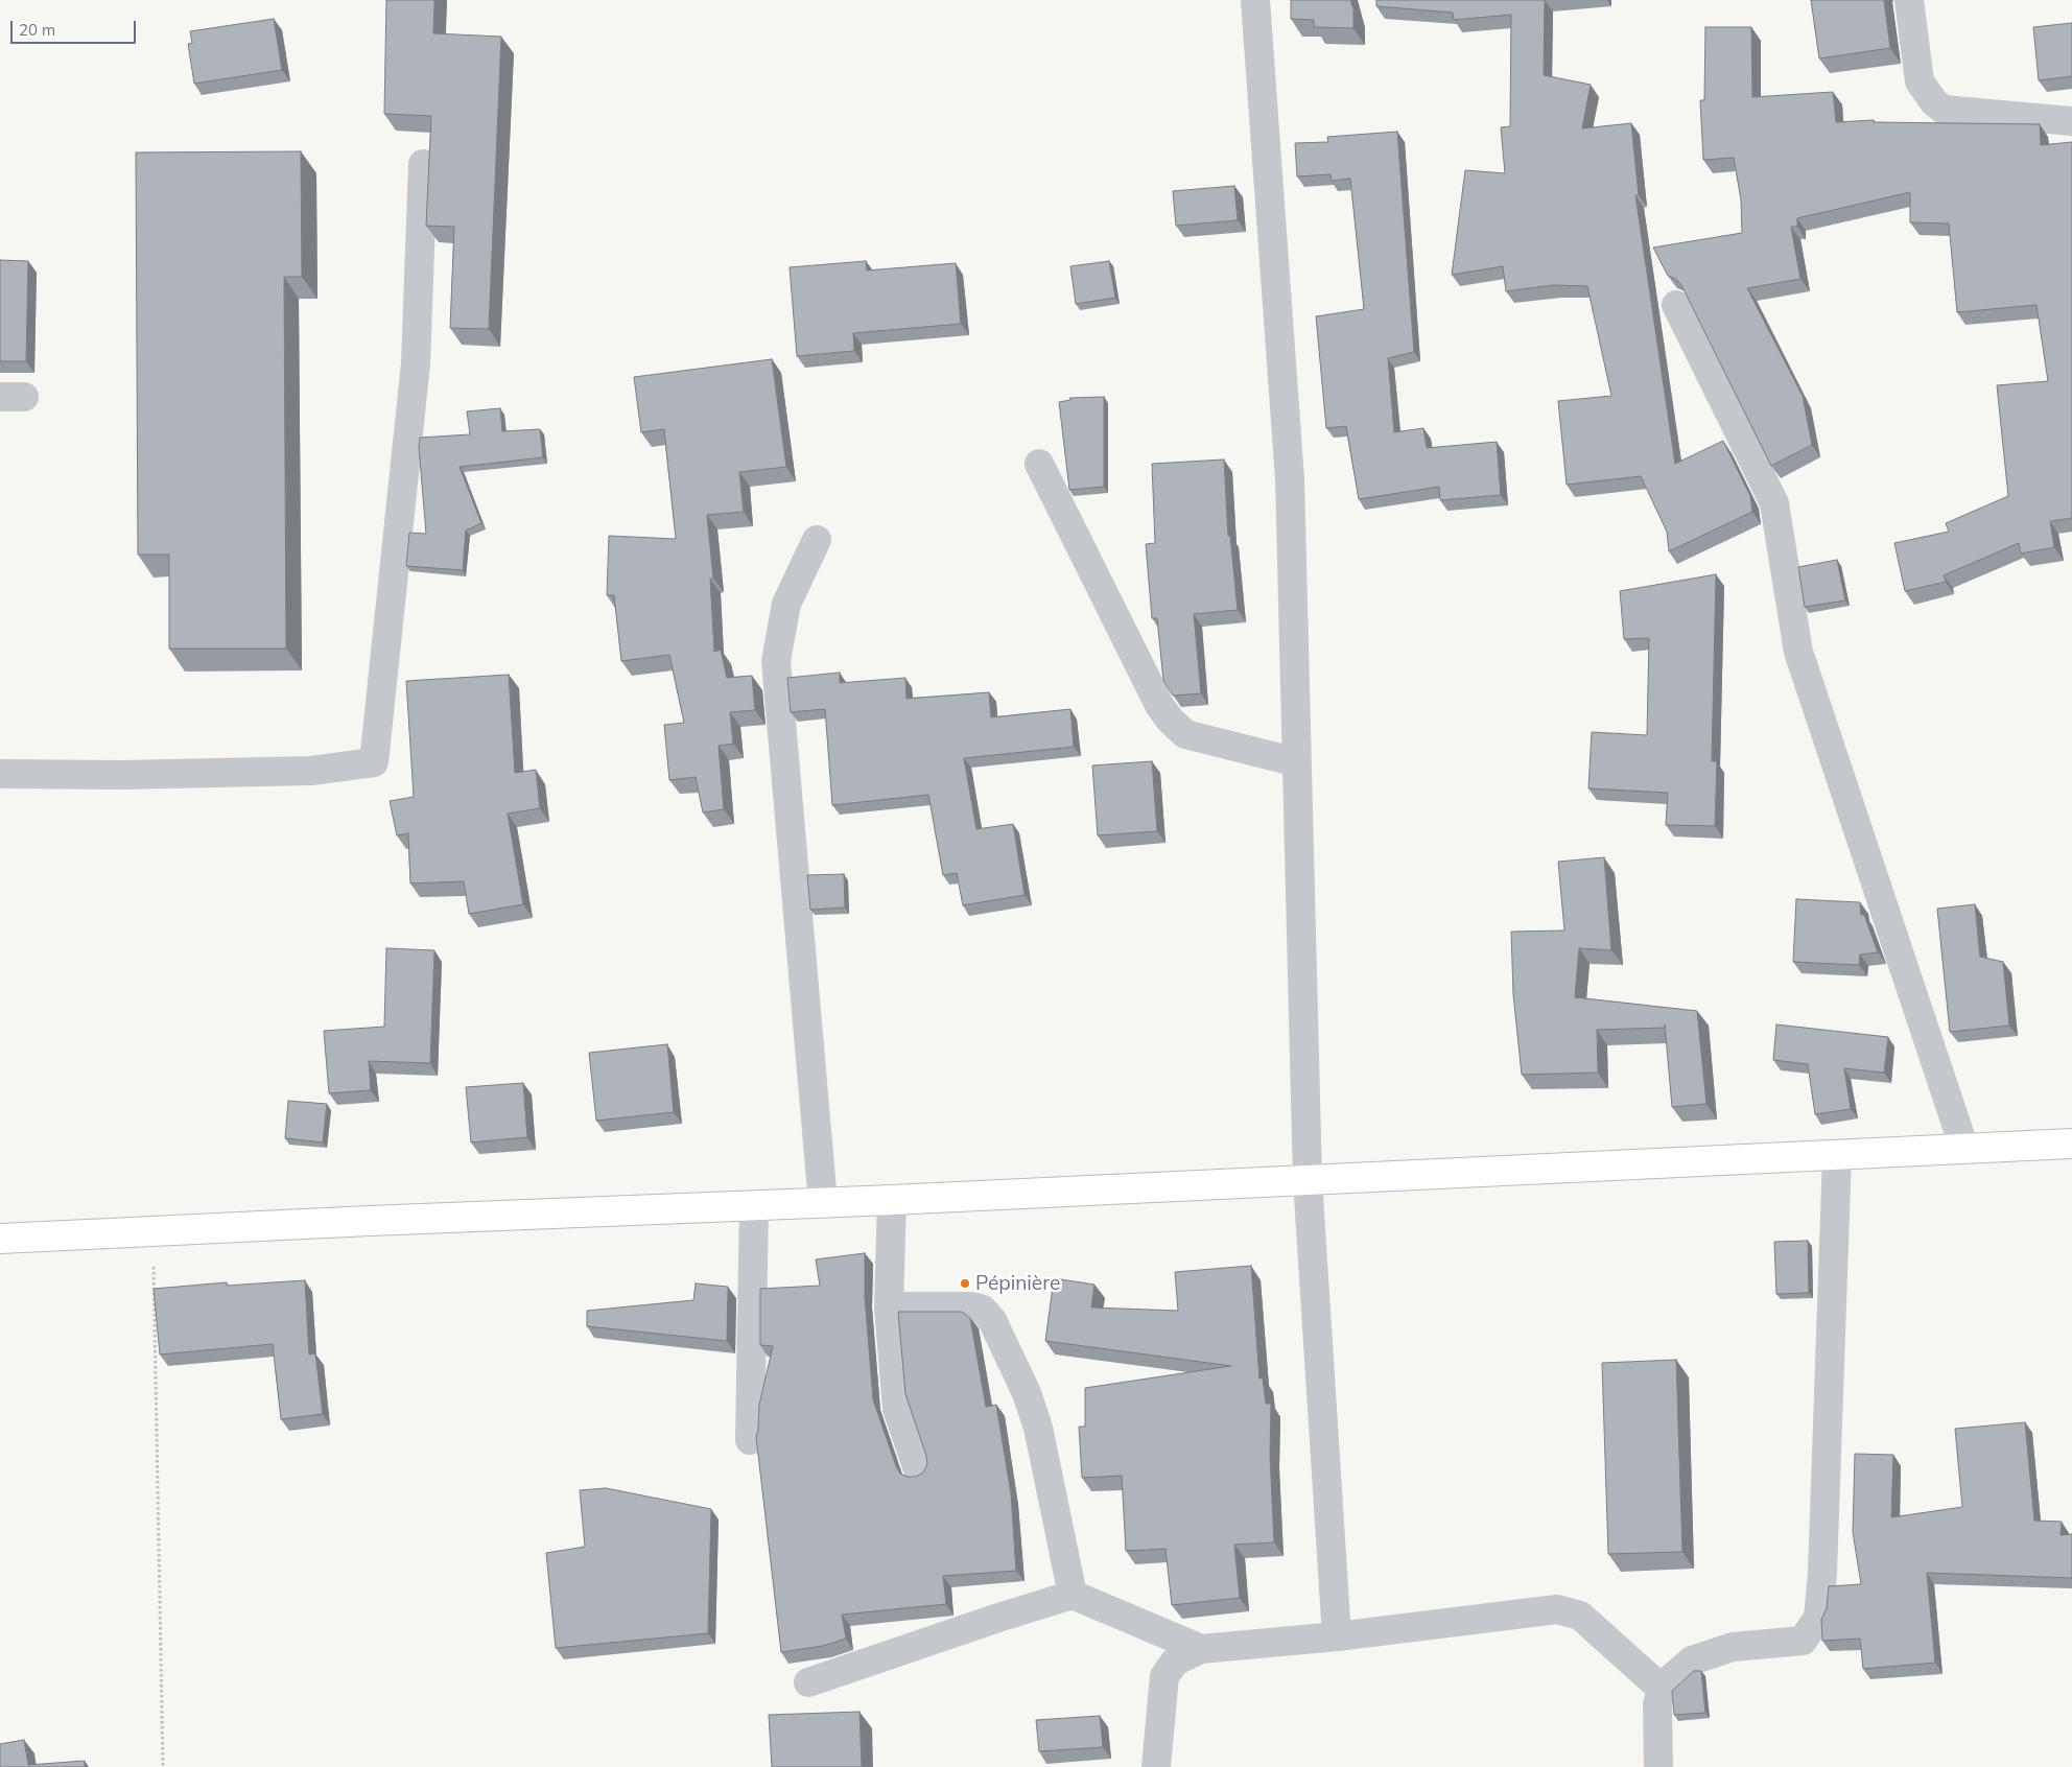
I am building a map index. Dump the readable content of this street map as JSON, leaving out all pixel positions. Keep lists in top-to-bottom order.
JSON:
{
  "places": ["Pépinière"],
  "scale_bar": "20 m"
}
